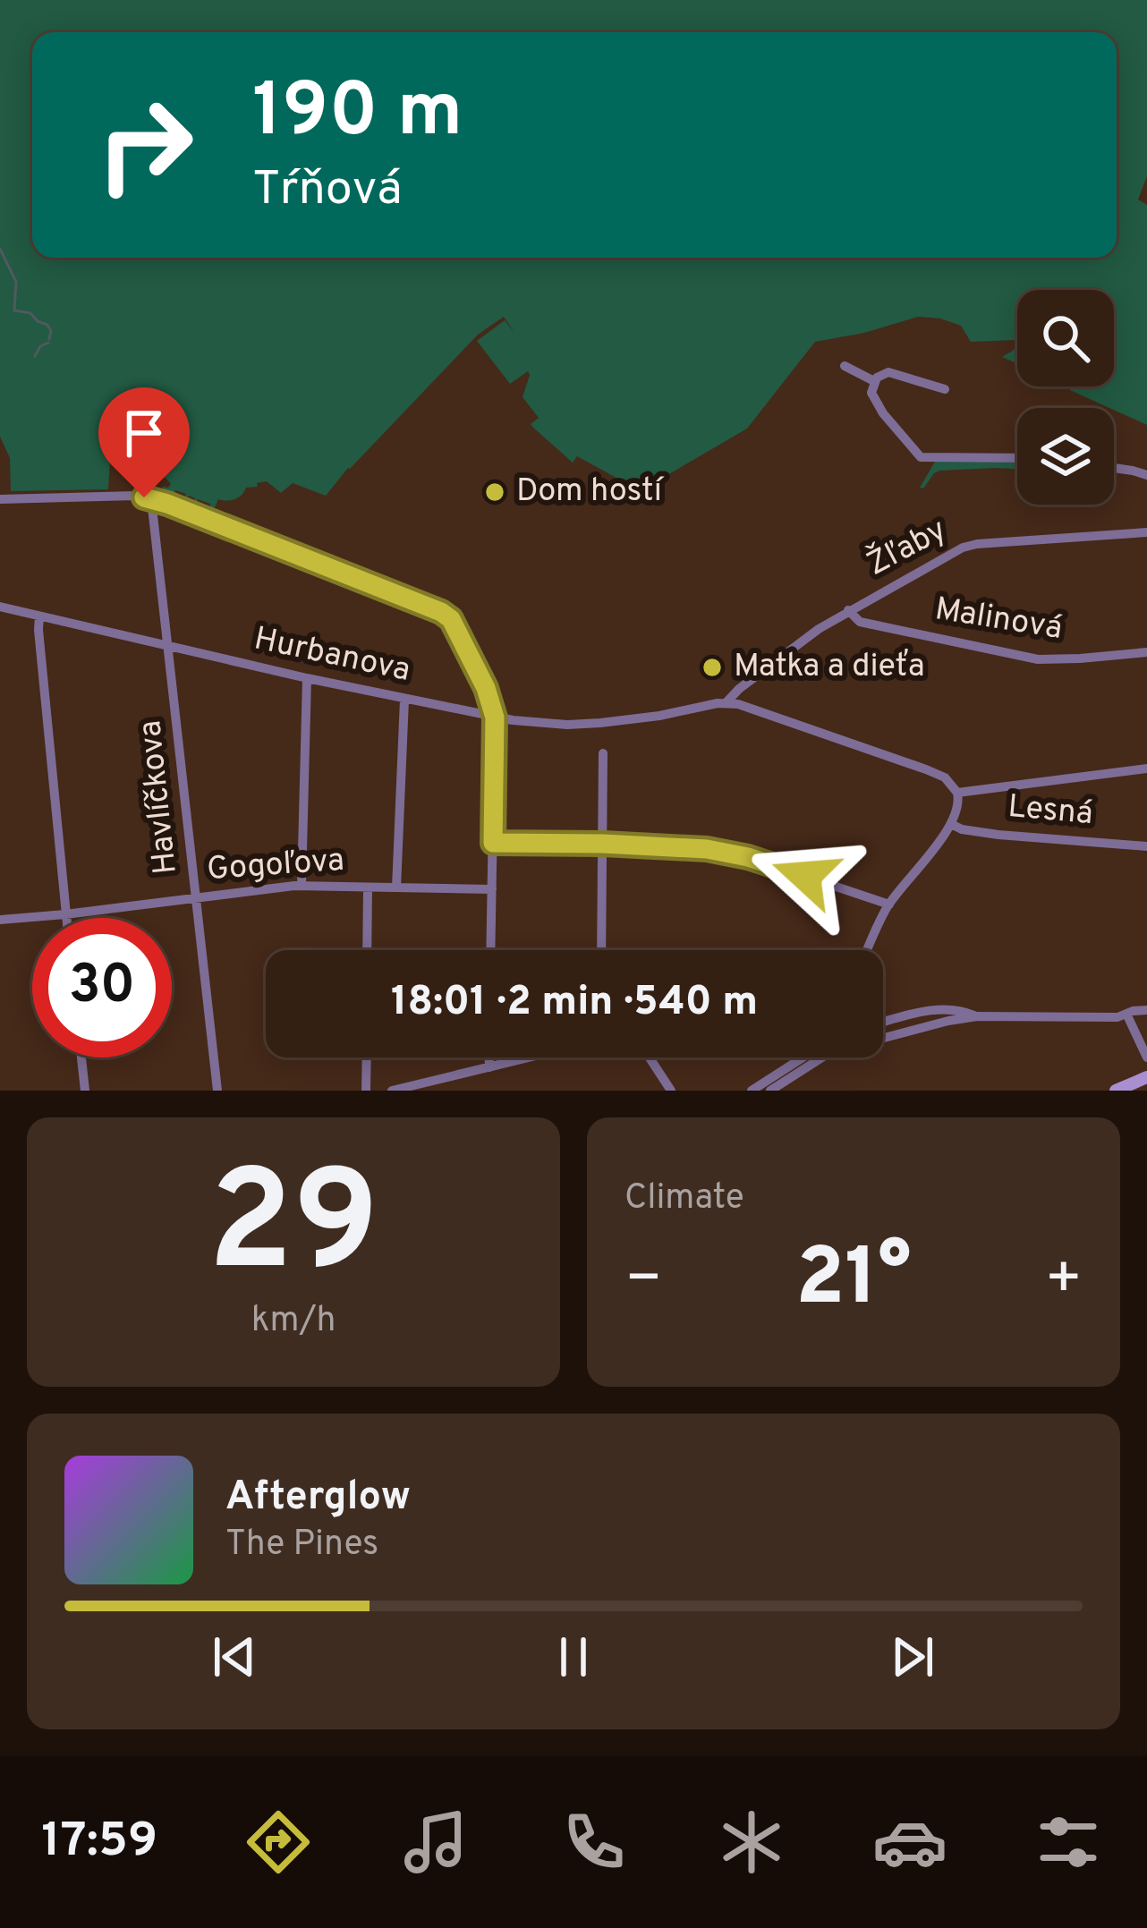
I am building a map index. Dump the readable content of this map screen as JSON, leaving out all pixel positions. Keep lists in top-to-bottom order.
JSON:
{
  "streets": {
    "street": [
      "Žľaby",
      "Malinová",
      "Hurbanova",
      "Havlíčkova",
      "Lesná",
      "Gogoľova"
    ]
  },
  "crossings": [
    ["Žľaby", "Malinová"],
    ["Žľaby", "Hurbanova"],
    ["Hurbanova", "Havlíčkova"],
    ["Havlíčkova", "Gogoľova"]
  ],
  "places": ["Dom hostí", "Matka a dieťa"],
  "page": {
    "turn": ["190 m", "Tŕňová"],
    "limit": "30",
    "trip": "18:01 · 2 min · 540 m",
    "tile": [
      ["29", "km/h"],
      "Climate"
    ],
    "heat": ["−", "21°", "+"],
    "song": ["Afterglow", "The Pines"],
    "tabs": "17:59"
  }
}
